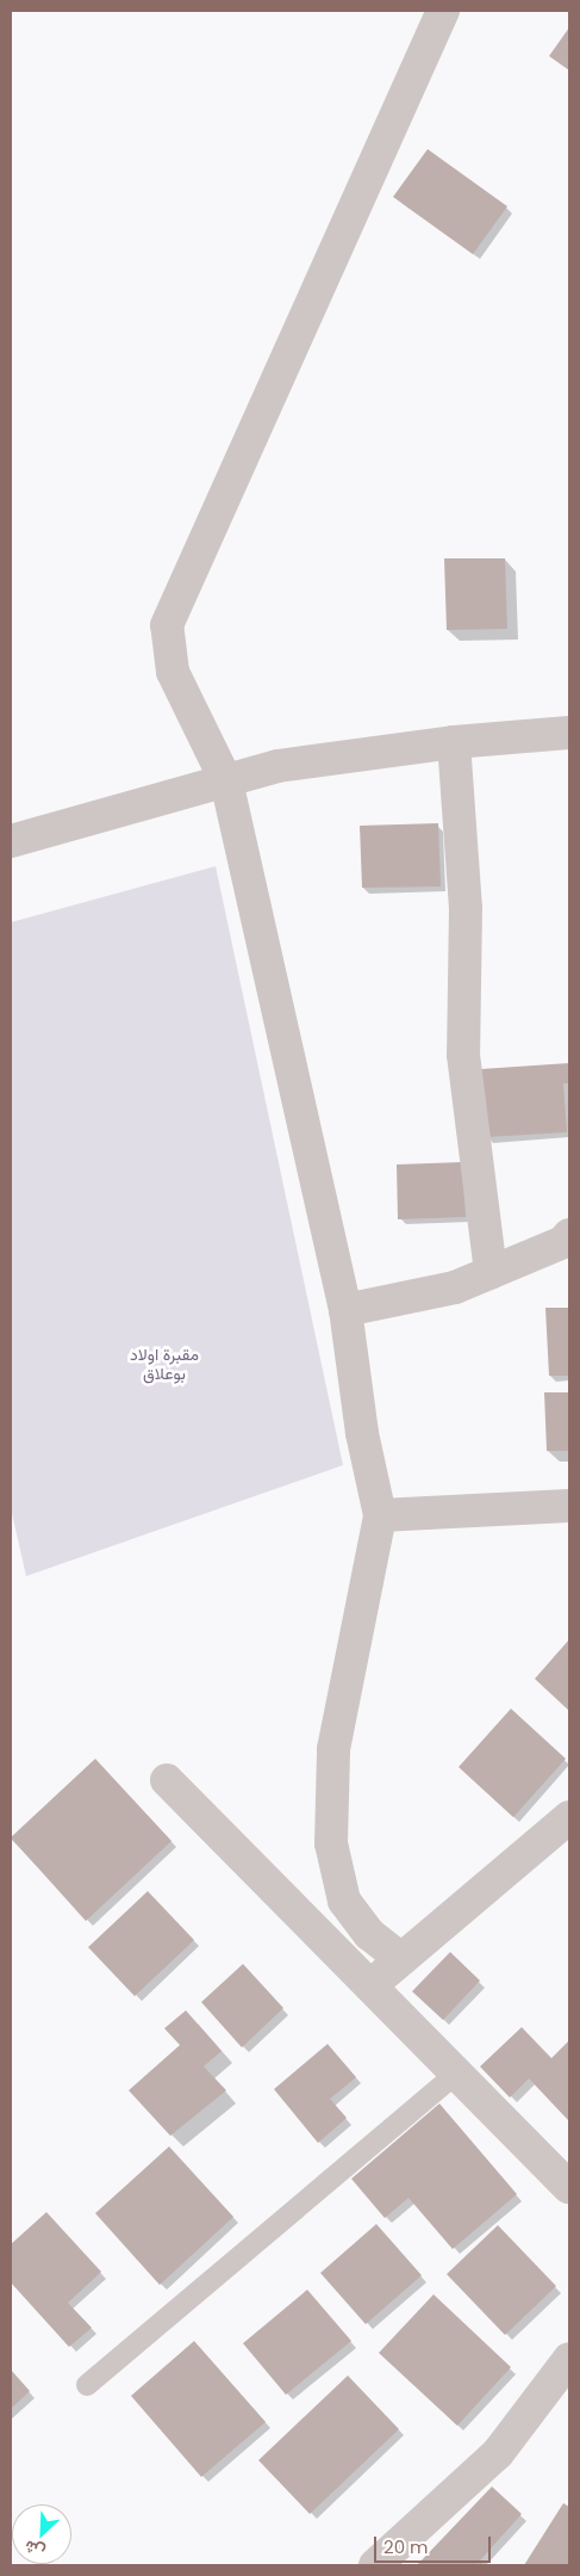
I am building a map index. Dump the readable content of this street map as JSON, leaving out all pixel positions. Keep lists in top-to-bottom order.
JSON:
{
  "parks": ["مقبرة اولاد بوعلاق"],
  "scale_bar": "20 m",
  "north": "bottom left"
}
